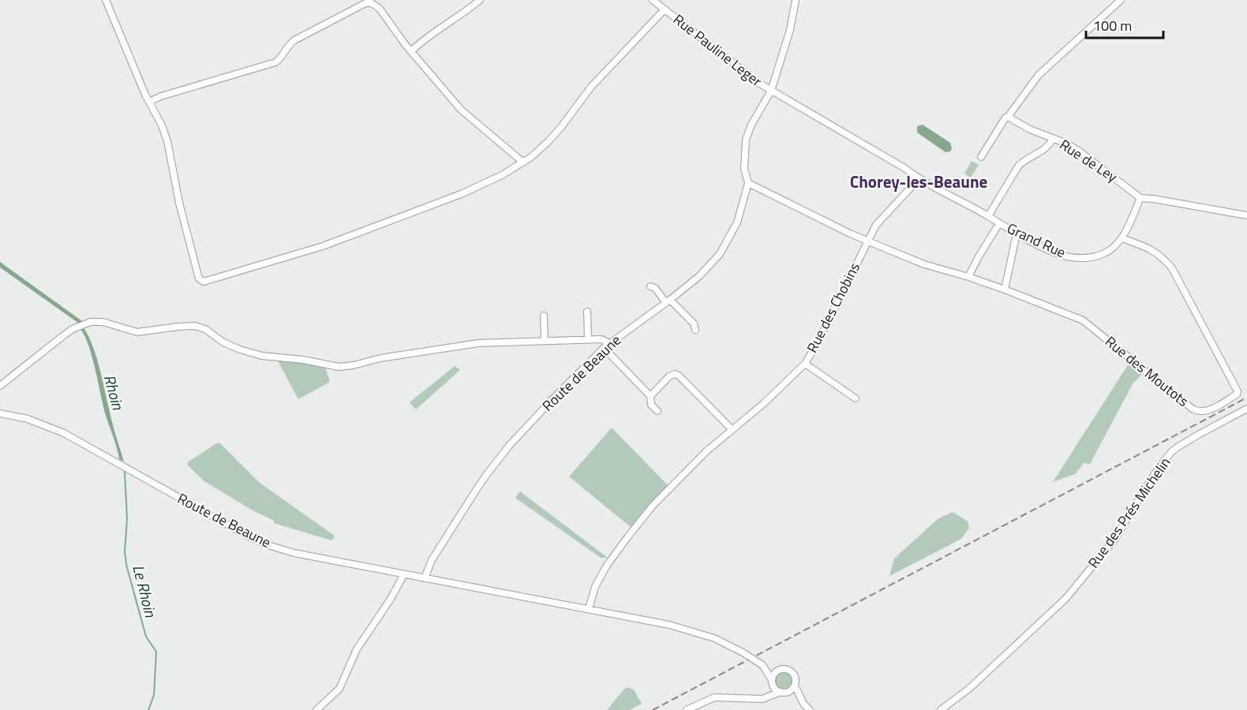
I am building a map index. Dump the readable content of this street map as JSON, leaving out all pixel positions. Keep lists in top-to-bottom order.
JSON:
{
  "streets": {
    "street": [
      "Rue Pauline Leger",
      "Rue de Ley",
      "Grand Rue",
      "Rue des Chobins",
      "Rue des Moutots",
      "Route de Beaune",
      "Rue des Prés Michelin"
    ]
  },
  "crossings": [
    ["Rue Pauline Leger", "Grand Rue"],
    ["Rue Pauline Leger", "Rue des Chobins"],
    ["Rue de Ley", "Grand Rue"],
    ["Grand Rue", "Rue des Chobins"],
    ["Grand Rue", "Rue des Moutots"],
    ["Rue des Chobins", "Rue des Moutots"],
    ["Rue des Chobins", "Route de Beaune"],
    ["Rue des Moutots", "Route de Beaune"]
  ],
  "districts": ["Chorey-les-Beaune"],
  "water": ["Rhoin", "Le Rhoin"],
  "scale_bar": "100 m"
}
